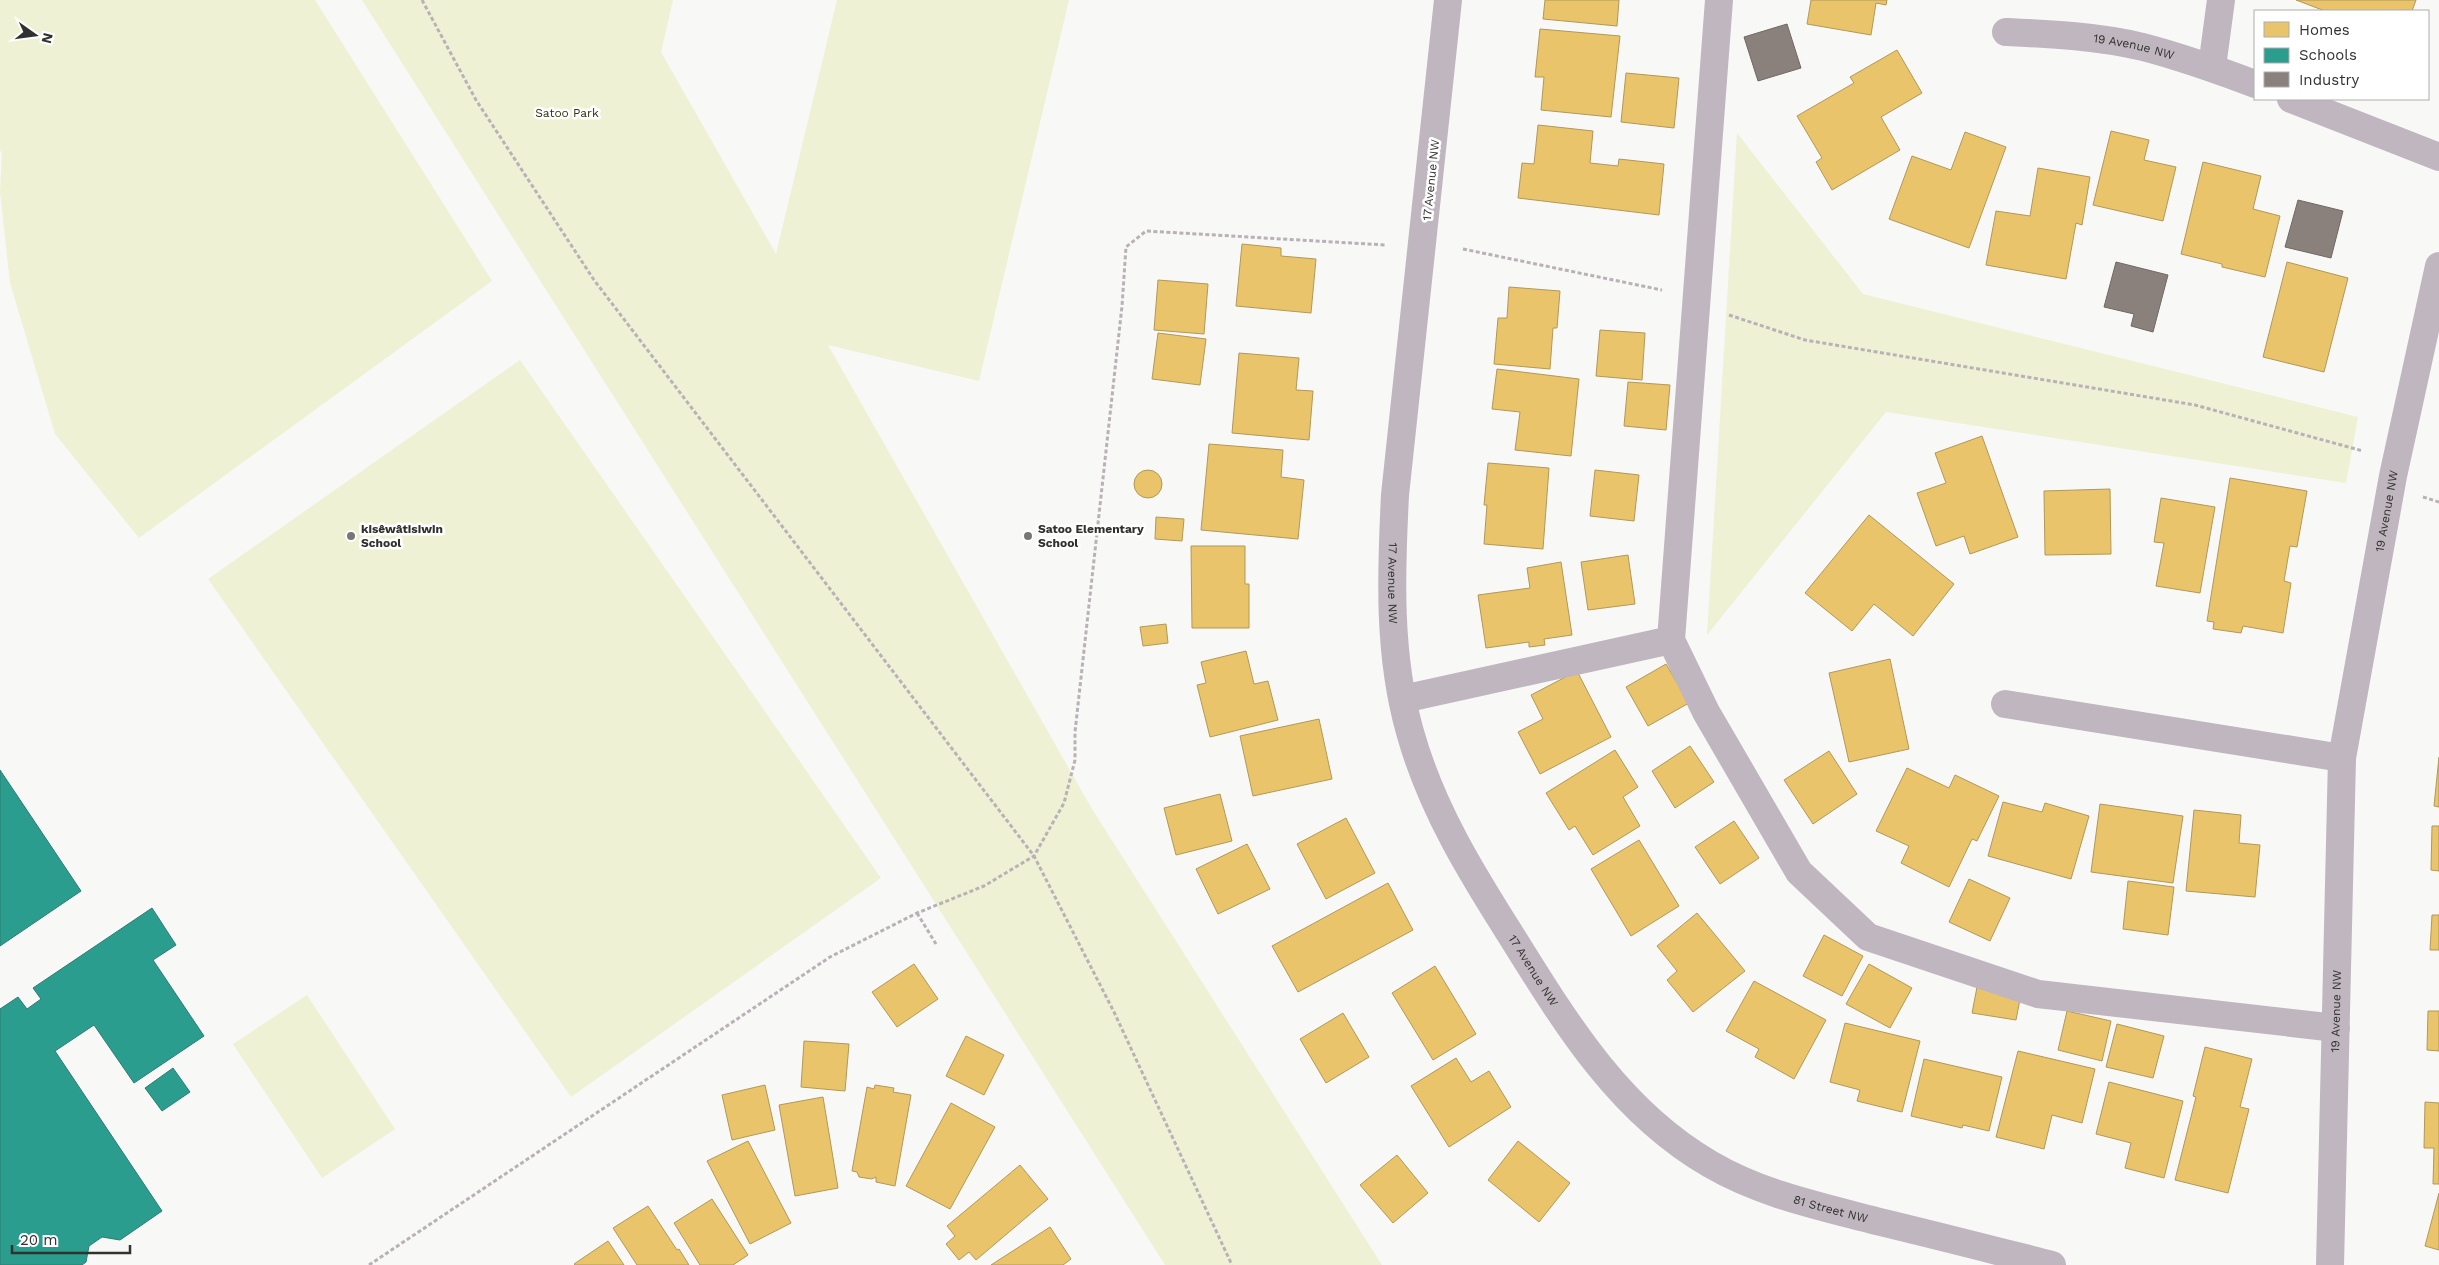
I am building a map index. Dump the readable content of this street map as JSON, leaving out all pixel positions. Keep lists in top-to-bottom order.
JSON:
{
  "streets": {
    "street": ["19 Avenue NW", "17 Avenue NW", "81 Street NW"]
  },
  "crossings": [
    ["17 Avenue NW", "81 Street NW"]
  ],
  "parks": ["Satoo Park"],
  "places": ["kisêwâtisiwin School", "Satoo Elementary School"],
  "legend": ["Homes", "Schools", "Industry"],
  "scale_bar": "20 m",
  "north": "right"
}
